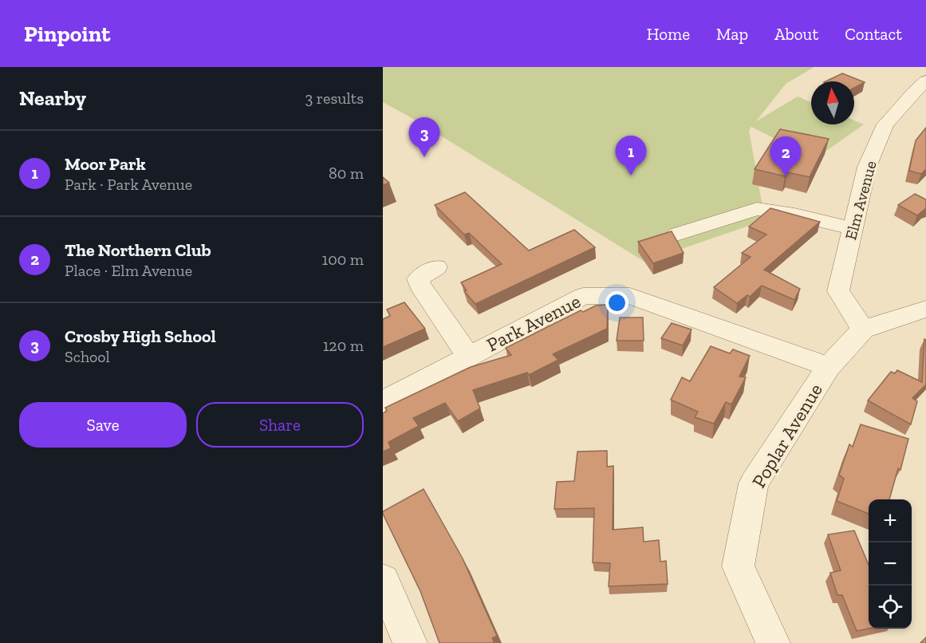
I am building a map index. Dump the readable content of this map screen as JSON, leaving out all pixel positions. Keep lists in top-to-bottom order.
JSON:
{
  "streets": {
    "street": ["Elm Avenue", "Park Avenue", "Poplar Avenue"]
  },
  "crossings": [
    ["Elm Avenue", "Poplar Avenue"],
    ["Park Avenue", "Poplar Avenue"]
  ],
  "north": "top",
  "page": {
    "header": "Pinpoint",
    "nav": [
      "Home",
      "Map",
      "About",
      "Contact"
    ],
    "heading": ["Nearby", "3 results"],
    "pins": ["3", "1", "2"],
    "list": [
      {
        "mark": "1",
        "name": "Moor Park",
        "note": "Park · Park Avenue",
        "value": "80 m"
      },
      {
        "mark": "2",
        "name": "The Northern Club",
        "note": "Place · Elm Avenue",
        "value": "100 m"
      },
      {
        "mark": "3",
        "name": "Crosby High School",
        "note": "School",
        "value": "120 m"
      }
    ],
    "buttons": ["Save", "Share"],
    "map_buttons": ["+", "−"]
  }
}
